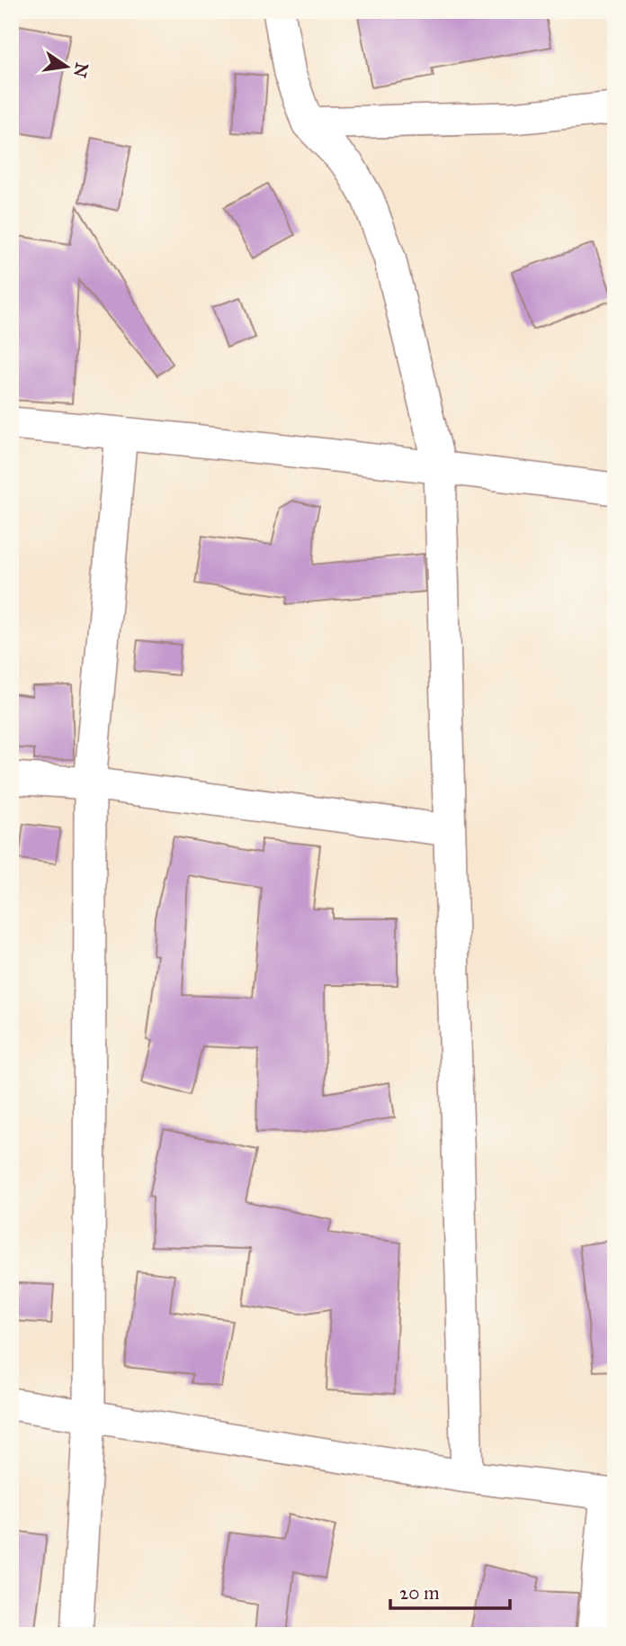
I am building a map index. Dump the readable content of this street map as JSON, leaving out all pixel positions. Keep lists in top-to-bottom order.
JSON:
{
  "scale_bar": "20 m",
  "north": "right"
}
